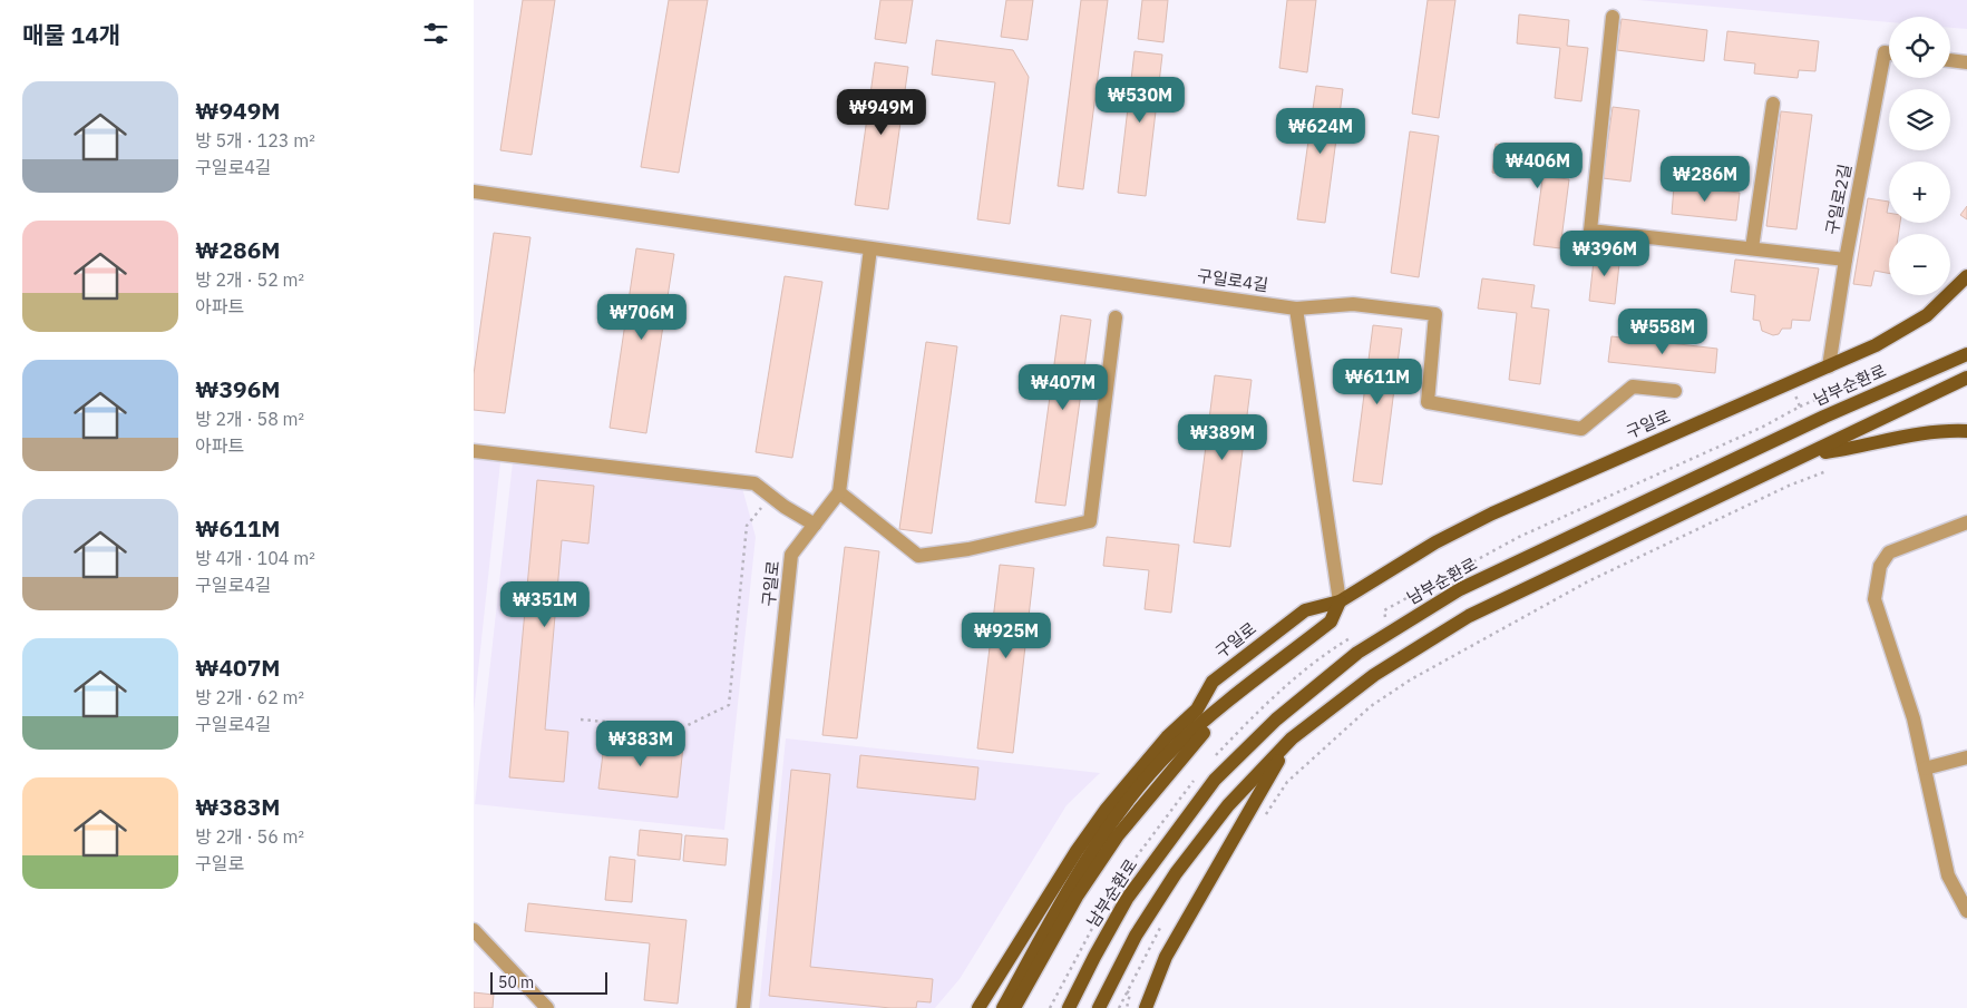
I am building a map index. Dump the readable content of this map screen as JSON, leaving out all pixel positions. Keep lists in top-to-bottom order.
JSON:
{
  "streets": {
    "main road": ["남부순환로", "구일로"],
    "street": ["구일로2길", "구일로4길"]
  },
  "crossings": [
    ["구일로2길", "구일로"]
  ],
  "scale_bar": "50 m",
  "page": {
    "heading": "매물 14개",
    "map_buttons": ["+", "−"],
    "list": [
      {
        "name": "₩949M",
        "note": "방 5개 · 123 m² · 구일로4길"
      },
      {
        "name": "₩286M",
        "note": "방 2개 · 52 m² · 아파트"
      },
      {
        "name": "₩396M",
        "note": "방 2개 · 58 m² · 아파트"
      },
      {
        "name": "₩611M",
        "note": "방 4개 · 104 m² · 구일로4길"
      },
      {
        "name": "₩407M",
        "note": "방 2개 · 62 m² · 구일로4길"
      },
      {
        "name": "₩383M",
        "note": "방 2개 · 56 m² · 구일로"
      }
    ],
    "price": [
      "₩530M",
      "₩949M",
      "₩624M",
      "₩406M",
      "₩286M",
      "₩396M",
      "₩706M",
      "₩558M",
      "₩611M",
      "₩407M",
      "₩389M",
      "₩351M",
      "₩925M",
      "₩383M"
    ],
    "scale": "50 m"
  }
}
